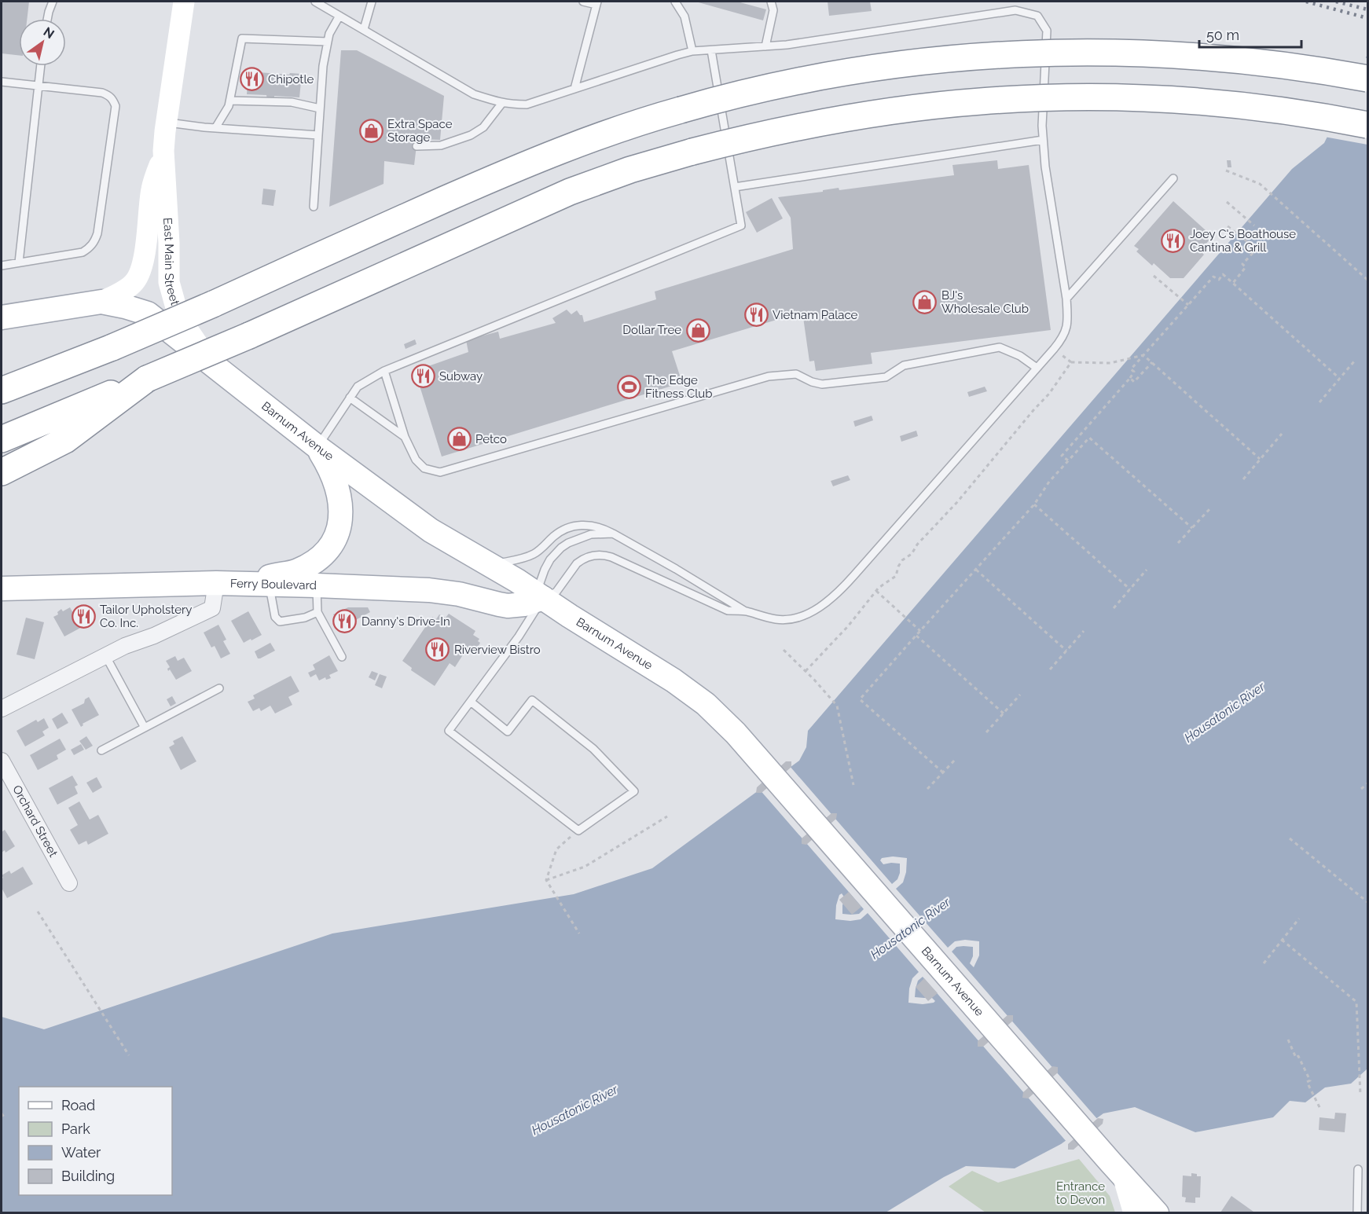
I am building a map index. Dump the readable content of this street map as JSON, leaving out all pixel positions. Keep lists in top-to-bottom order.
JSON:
{
  "streets": {
    "main road": ["East Main Street", "Barnum Avenue", "Ferry Boulevard"],
    "street": ["Orchard Street"]
  },
  "crossings": [
    ["East Main Street", "Barnum Avenue"],
    ["Barnum Avenue", "Ferry Boulevard"]
  ],
  "water": ["Housatonic River"],
  "parks": ["Entrance to Devon"],
  "places": {
    "restaurant": [
      "Chipotle",
      "Joey C's Boathouse Cantina & Grill",
      "Vietnam Palace",
      "Subway",
      "Tailor Upholstery Co. Inc.",
      "Danny's Drive-In",
      "Riverview Bistro"
    ],
    "shop": [
      "Extra Space Storage",
      "BJ's Wholesale Club",
      "Dollar Tree",
      "Petco"
    ],
    "sports": ["The Edge Fitness Club"]
  },
  "legend": [
    "Road",
    "Park",
    "Water",
    "Building"
  ],
  "scale_bar": "50 m",
  "north": "top right"
}
